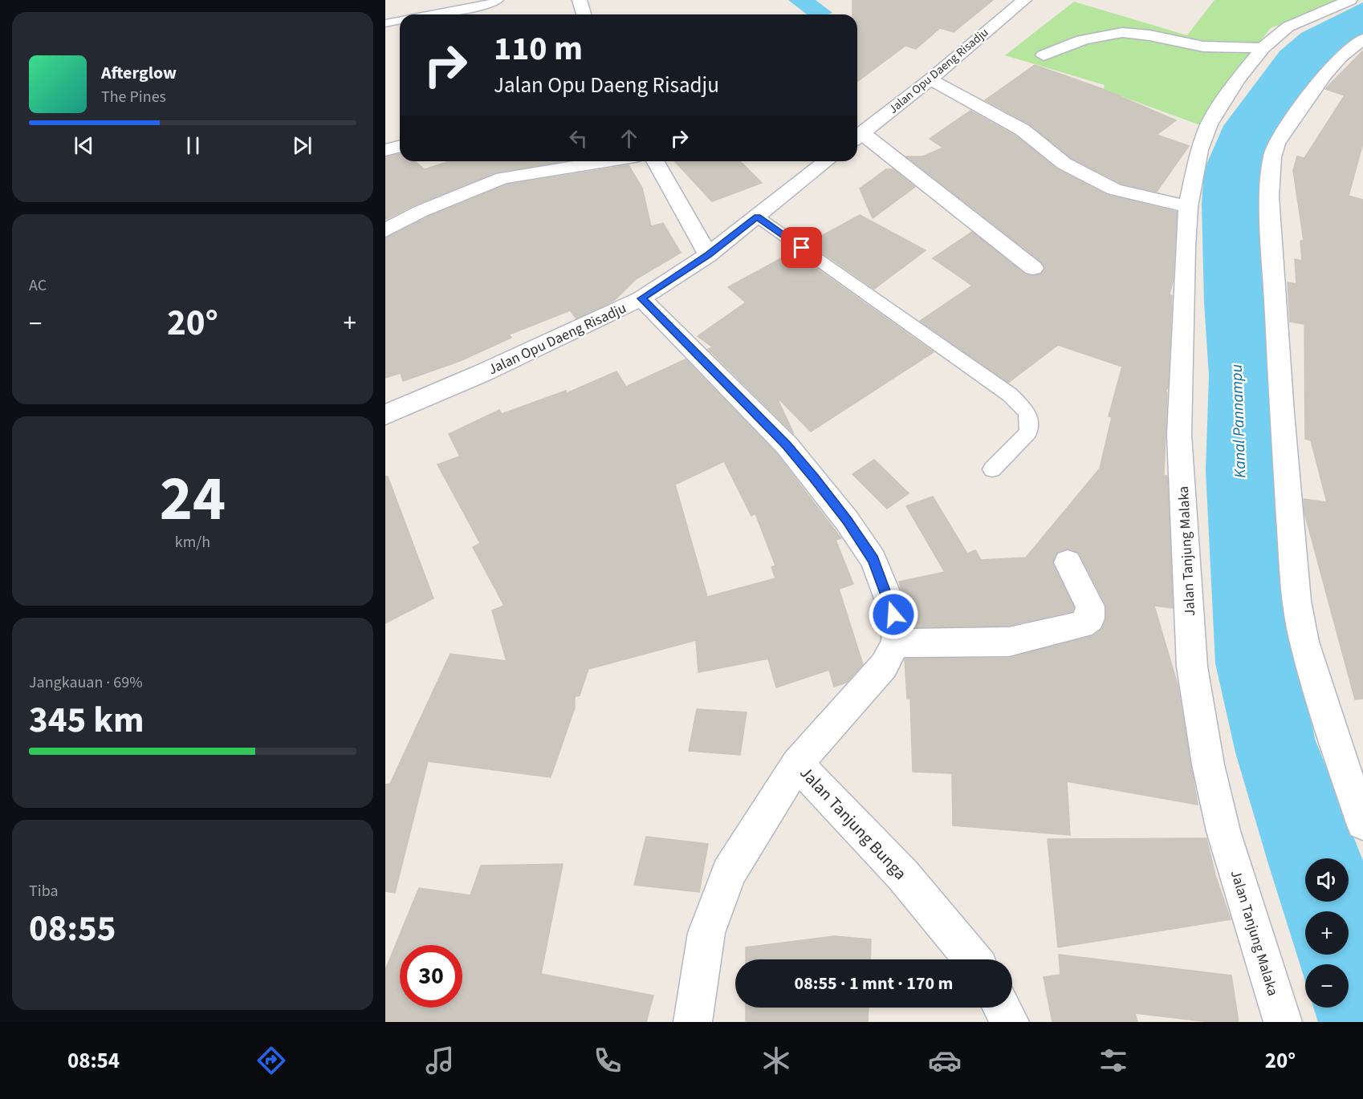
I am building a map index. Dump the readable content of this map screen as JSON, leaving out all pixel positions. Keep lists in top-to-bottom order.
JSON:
{
  "streets": {
    "street": ["Jalan Opu Daeng Risadju", "Jalan Tanjung Malaka", "Jalan Tanjung Bunga"]
  },
  "water": ["Kanal Pannampu"],
  "page": {
    "turn": ["110 m", "Jalan Opu Daeng Risadju"],
    "song": ["Afterglow", "The Pines"],
    "tile": [
      "AC",
      ["24", "km/h"],
      ["Jangkauan · 69%", "345 km"],
      ["Tiba", "08:55"]
    ],
    "heat": ["−", "20°", "+"],
    "map_buttons": ["+", "−"],
    "limit": "30",
    "trip": "08:55 · 1 mnt · 170 m",
    "tabs": ["08:54", "20°"]
  }
}
